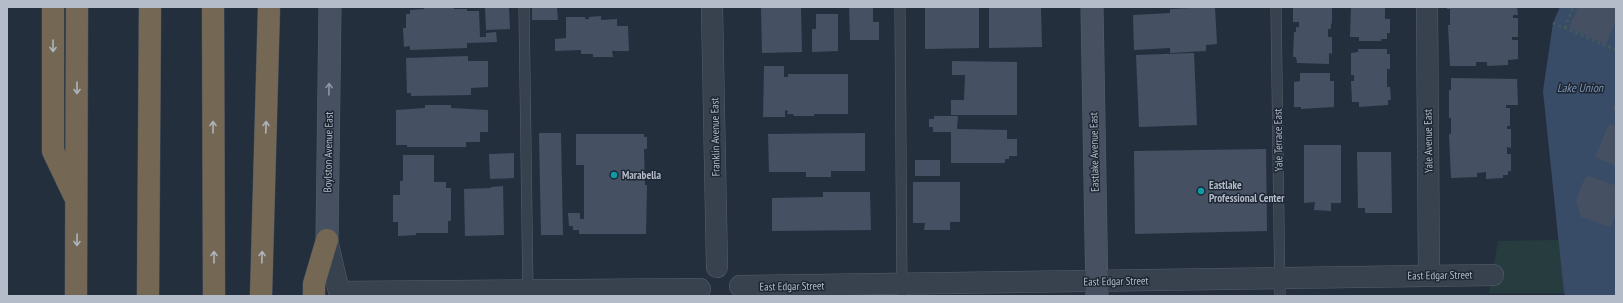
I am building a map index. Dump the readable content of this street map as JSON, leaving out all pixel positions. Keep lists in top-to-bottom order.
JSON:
{
  "streets": {
    "main road": ["Boylston Avenue East", "Eastlake Avenue East"],
    "street": ["Franklin Avenue East", "Yale Avenue East", "East Edgar Street"],
    "lane": ["Yale Terrace East"]
  },
  "crossings": [
    ["Yale Terrace East", "East Edgar Street"],
    ["Yale Avenue East", "East Edgar Street"],
    ["Eastlake Avenue East", "East Edgar Street"]
  ],
  "one_way": ["Boylston Avenue East"],
  "water": ["Lake Union"],
  "places": ["Marabella", "Eastlake Professional Center"]
}
